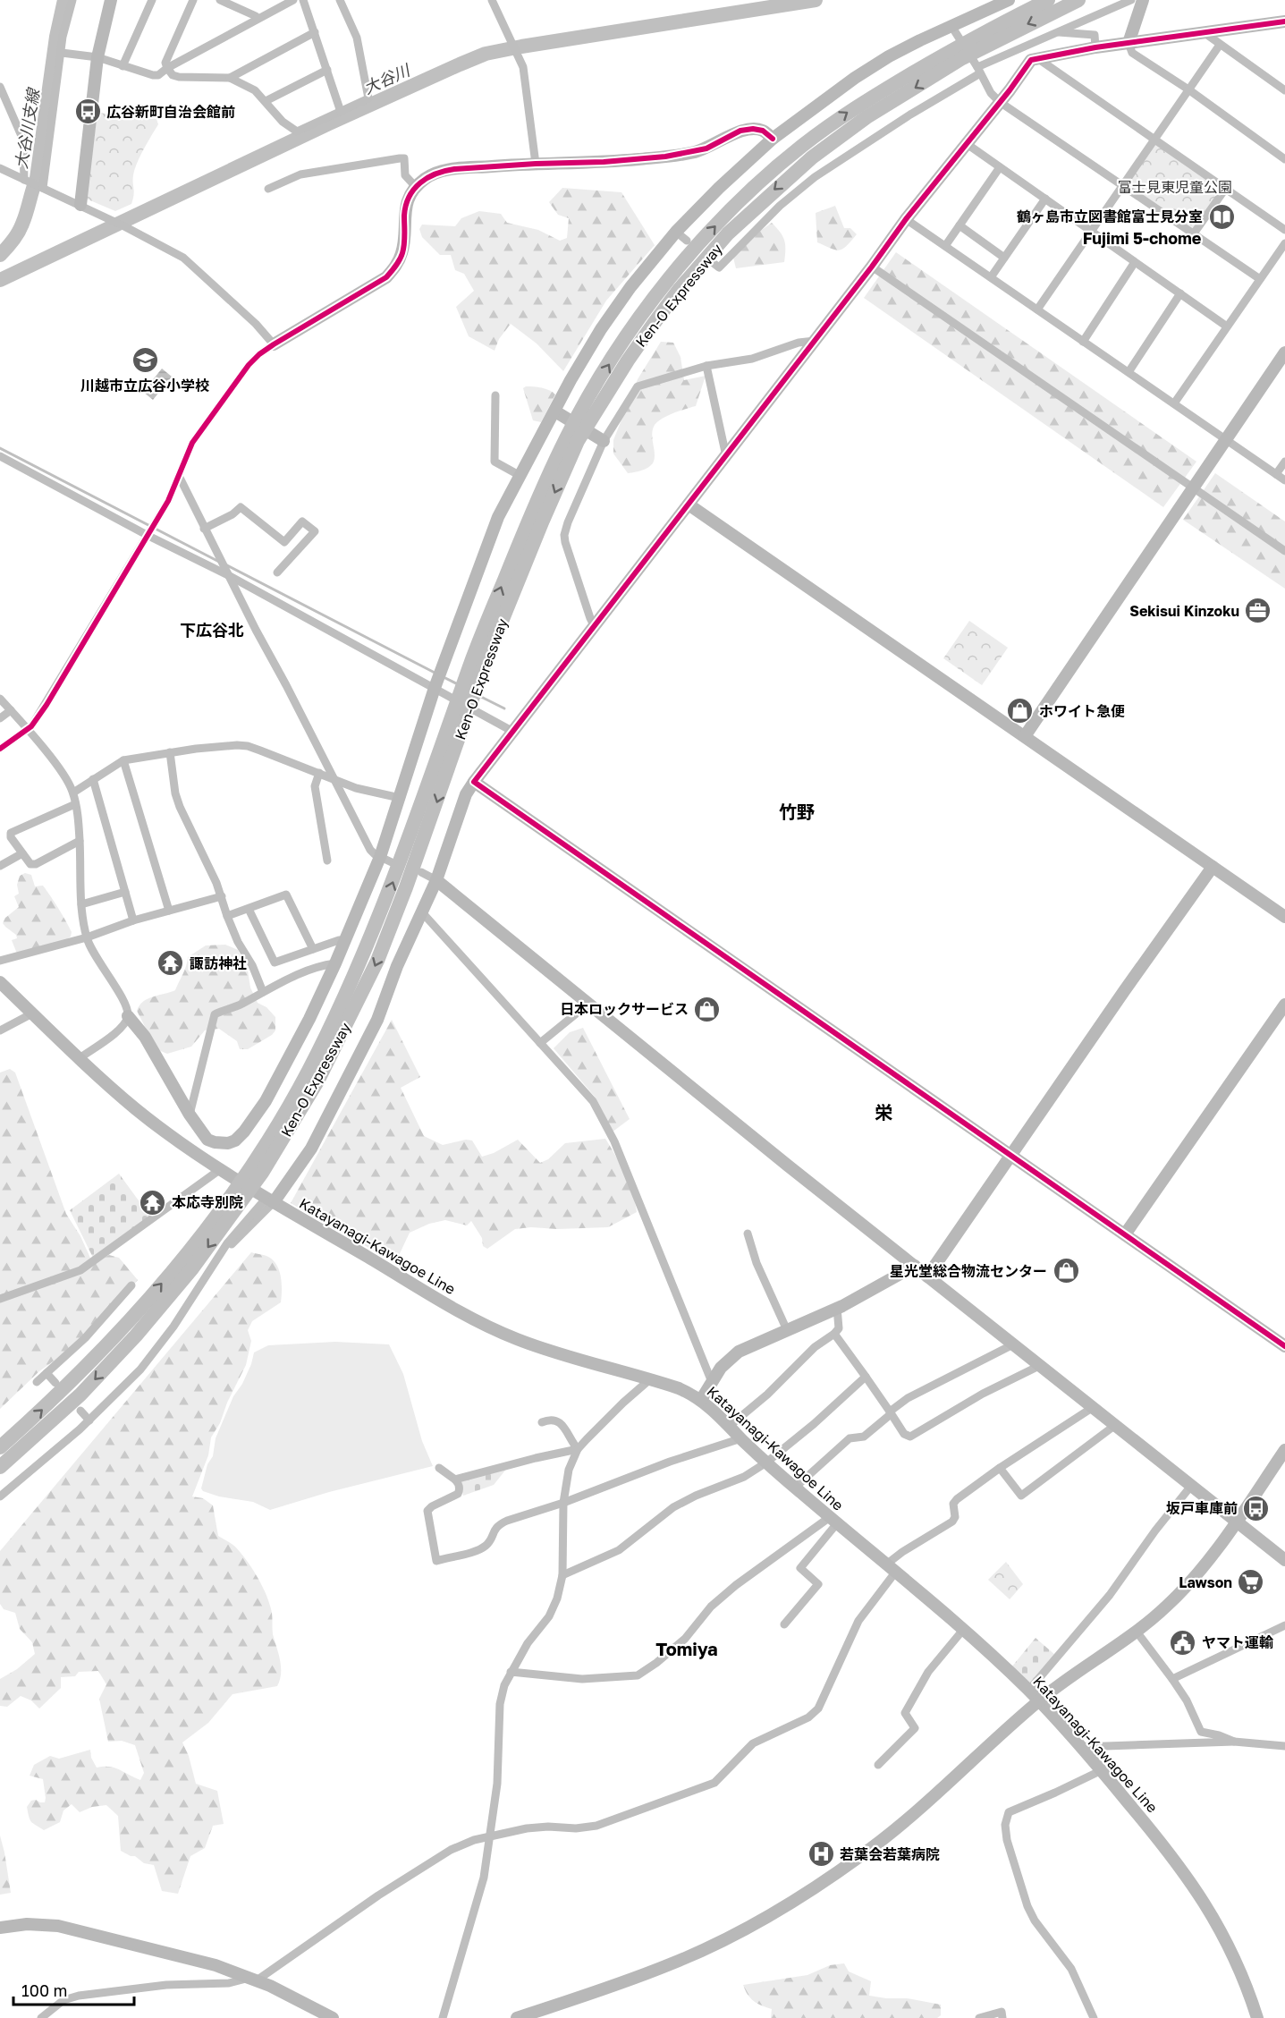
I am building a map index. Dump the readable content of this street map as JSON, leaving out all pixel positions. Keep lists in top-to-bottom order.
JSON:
{
  "streets": {
    "highway": ["Ken-O Expressway"],
    "street": ["Katayanagi-Kawagoe Line"]
  },
  "districts": [
    "Fujimi 5-chome",
    "下広谷北",
    "竹野",
    "栄",
    "Tomiya"
  ],
  "water": ["大谷川", "大谷川支線"],
  "parks": ["富士見東児童公園"],
  "places": {
    "bus stop": ["広谷新町自治会館前", "坂戸車庫前"],
    "library": ["鶴ヶ島市立図書館富士見分室"],
    "school or university": ["川越市立広谷小学校"],
    "office": ["Sekisui Kinzoku"],
    "shop": ["ホワイト急便", "日本ロックサービス", "星光堂総合物流センター"],
    "temple": ["諏訪神社", "本応寺別院"],
    "supermarket": ["Lawson"],
    "public building": ["ヤマト運輸"],
    "hospital": ["若葉会若葉病院"]
  },
  "scale_bar": "100 m"
}
